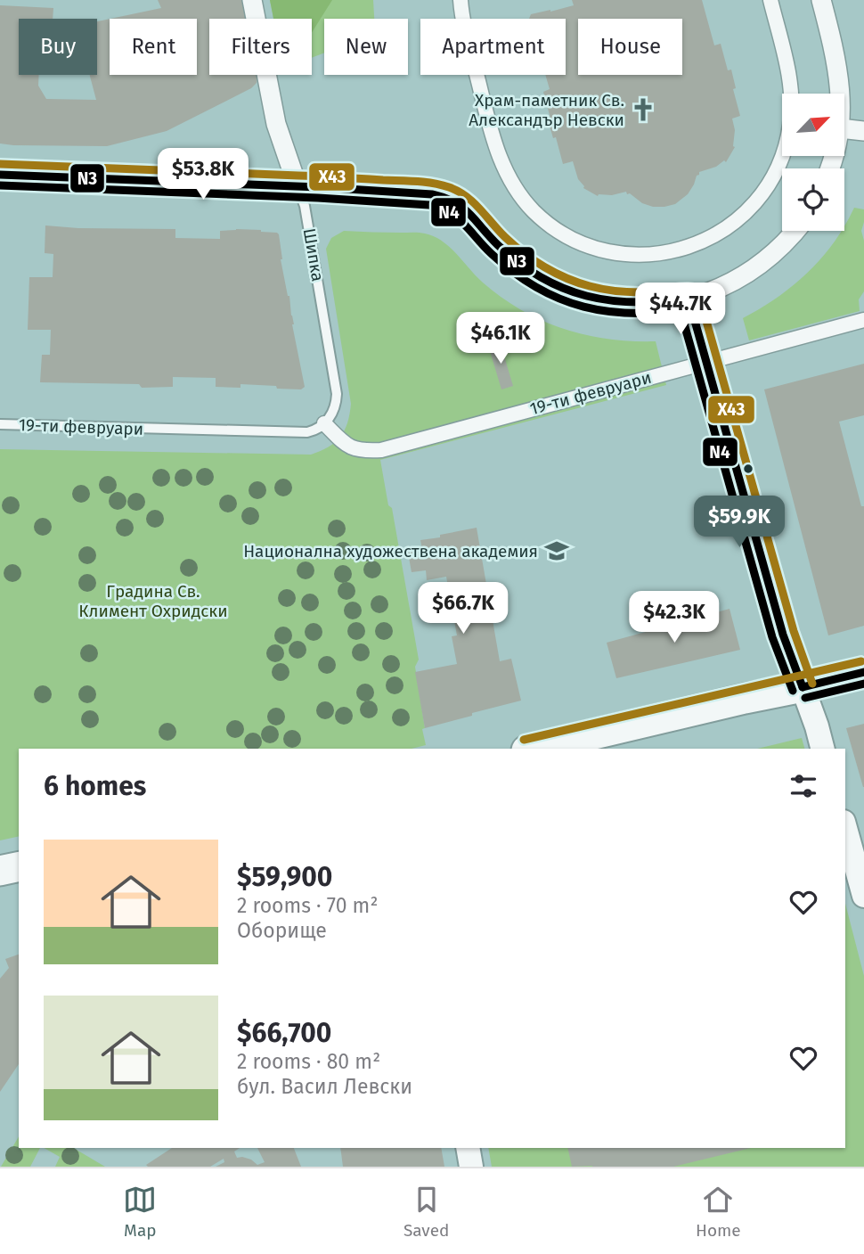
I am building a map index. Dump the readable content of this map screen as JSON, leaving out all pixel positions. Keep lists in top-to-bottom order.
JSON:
{
  "streets": {
    "street": ["Шипка", "19-ти февруари"]
  },
  "crossings": [
    ["Шипка", "19-ти февруари"]
  ],
  "parks": ["Градина Св. Климент Охридски"],
  "places": {
    "church": ["Храм-паметник Св. Александър Невски"],
    "school or university": ["Национална художествена академия"]
  },
  "lines": ["transit line X43", "transit line N3", "transit line N4"],
  "north": "top right",
  "page": {
    "chip": [
      "Buy",
      "Rent",
      "Filters",
      "New",
      "Apartment",
      "House"
    ],
    "price": [
      "$53.8K",
      "$44.7K",
      "$46.1K",
      "$59.9K",
      "$66.7K",
      "$42.3K"
    ],
    "heading": "6 homes",
    "list": [
      {
        "name": "$59,900",
        "note": "2 rooms · 70 m² · Оборище"
      },
      {
        "name": "$66,700",
        "note": "2 rooms · 80 m² · бул. Васил Левски"
      }
    ],
    "tabs": ["Map", "Saved", "Home"]
  }
}
